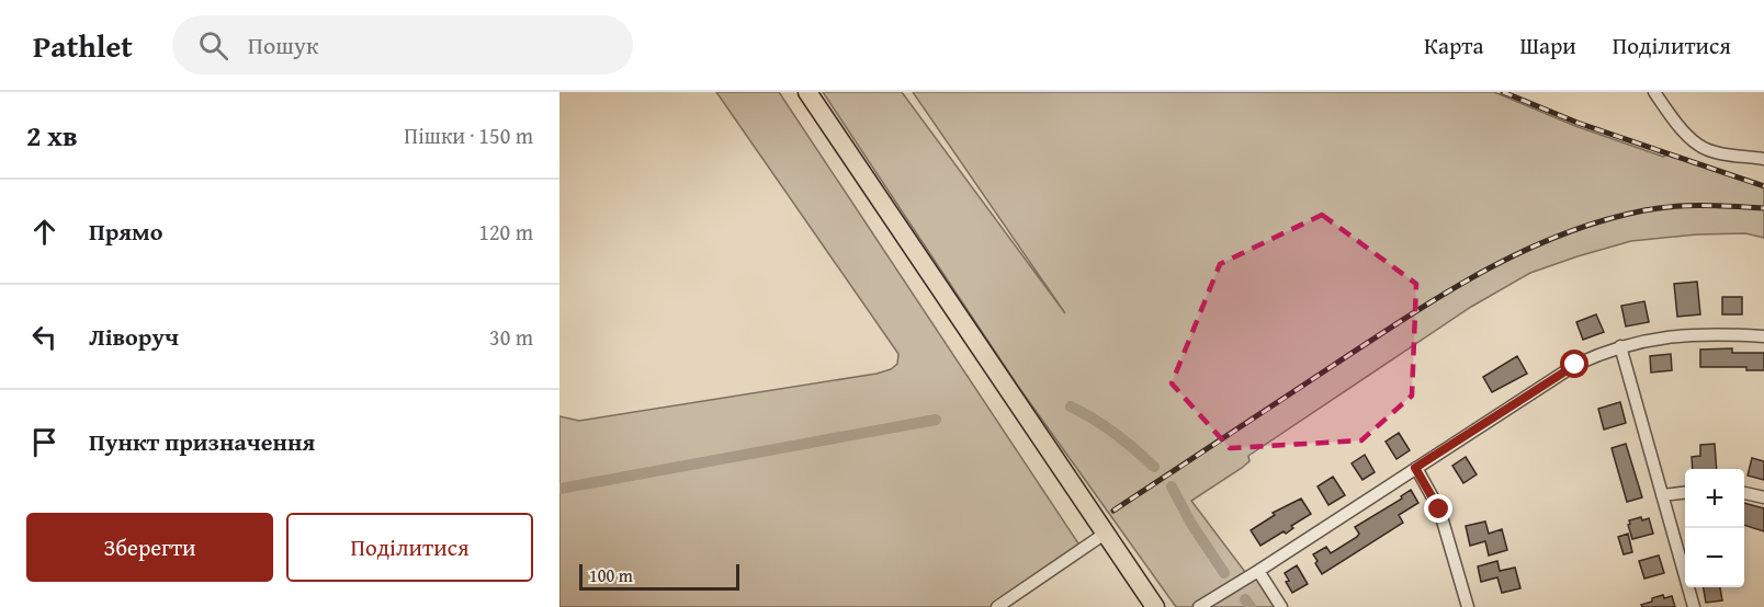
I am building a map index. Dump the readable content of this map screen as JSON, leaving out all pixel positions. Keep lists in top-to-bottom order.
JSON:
{
  "scale_bar": "100 m",
  "page": {
    "header": "Pathlet",
    "search": "Пошук",
    "nav": ["Карта", "Шари", "Поділитися"],
    "heading": ["2 хв", "Пішки · 150 m"],
    "list": [
      ["Прямо", "120 m"],
      ["Ліворуч", "30 m"],
      "Пункт призначення"
    ],
    "map_buttons": ["+", "−"],
    "buttons": ["Зберегти", "Поділитися"],
    "scale": "100 m"
  }
}
